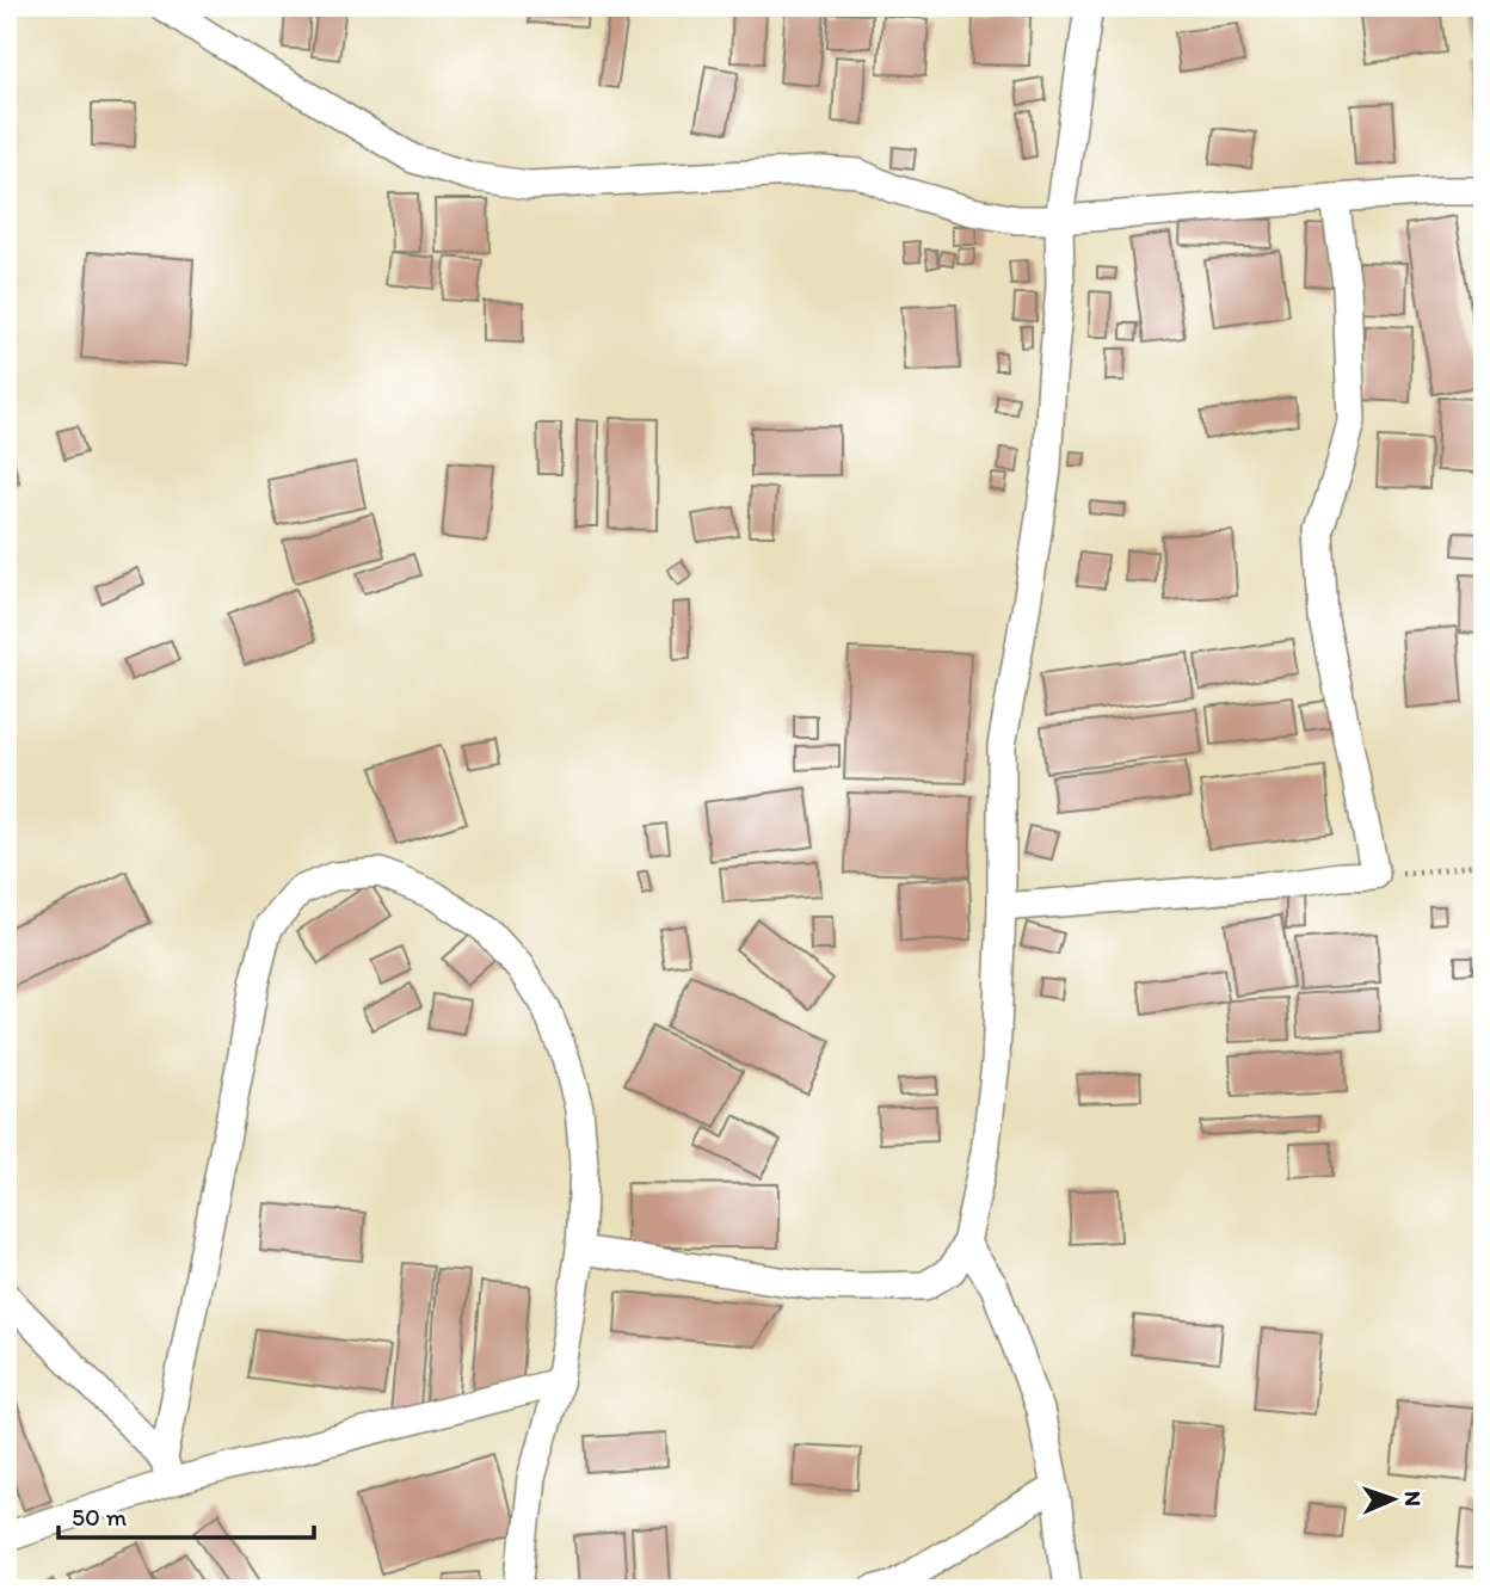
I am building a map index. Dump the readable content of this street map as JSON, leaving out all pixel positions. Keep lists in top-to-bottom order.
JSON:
{
  "scale_bar": "50 m",
  "north": "right"
}
